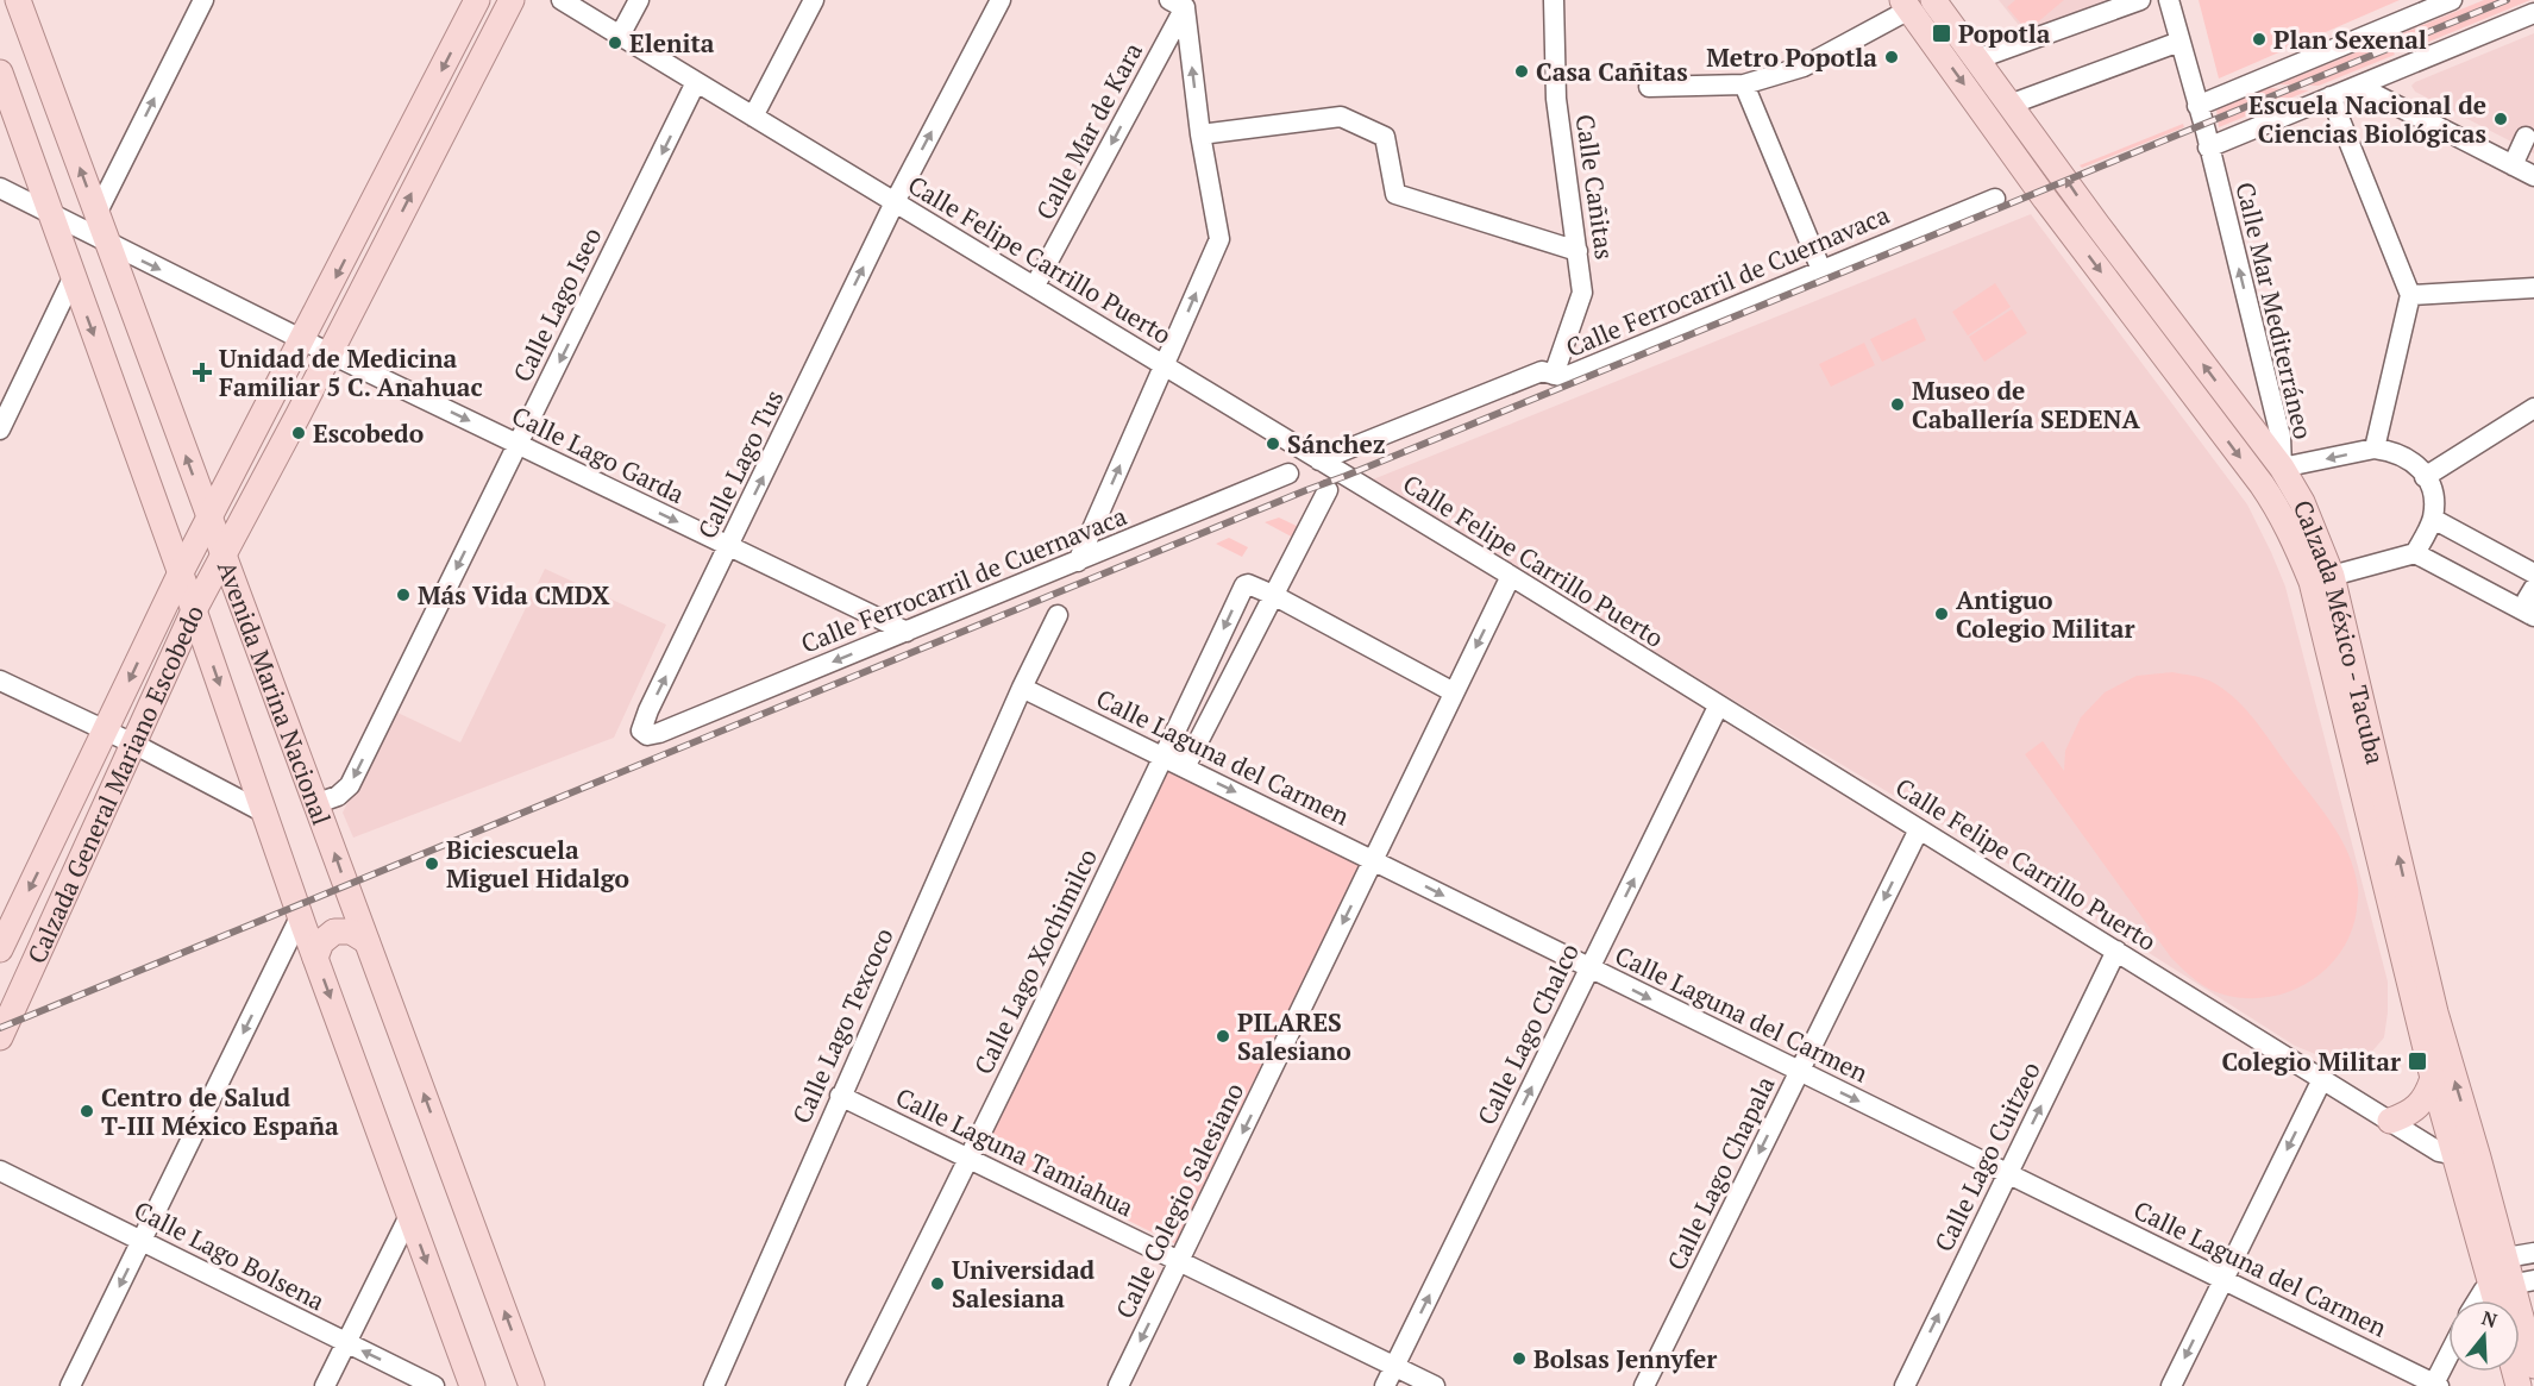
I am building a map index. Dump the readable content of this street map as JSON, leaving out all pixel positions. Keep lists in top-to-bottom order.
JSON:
{
  "streets": {
    "main road": ["Calzada México - Tacuba", "Avenida Marina Nacional", "Calzada General Mariano Escobedo"],
    "street": [
      "Calle Mar de Kara",
      "Calle Cañitas",
      "Calle Felipe Carrillo Puerto",
      "Calle Ferrocarril de Cuernavaca",
      "Calle Lago Iseo",
      "Calle Mar Mediterráneo",
      "Calle Lago Garda",
      "Calle Lago Tus",
      "Calle Laguna del Carmen",
      "Calle Lago Xochimilco",
      "Calle Lago Texcoco",
      "Calle Lago Chalco",
      "Calle Laguna Tamiahua",
      "Calle Lago Cuitzeo",
      "Calle Lago Chapala",
      "Calle Colegio Salesiano",
      "Calle Lago Bolsena"
    ]
  },
  "crossings": [
    ["Calle Mar de Kara", "Calle Felipe Carrillo Puerto"],
    ["Calle Cañitas", "Calle Ferrocarril de Cuernavaca"],
    ["Calle Felipe Carrillo Puerto", "Calle Ferrocarril de Cuernavaca"],
    ["Calle Felipe Carrillo Puerto", "Calle Lago Iseo"],
    ["Calle Felipe Carrillo Puerto", "Calle Lago Tus"],
    ["Calle Felipe Carrillo Puerto", "Calzada México - Tacuba"],
    ["Calle Felipe Carrillo Puerto", "Calle Lago Chalco"],
    ["Calle Felipe Carrillo Puerto", "Calle Lago Cuitzeo"],
    ["Calle Felipe Carrillo Puerto", "Calle Lago Chapala"],
    ["Calle Felipe Carrillo Puerto", "Calle Colegio Salesiano"],
    ["Calle Ferrocarril de Cuernavaca", "Calle Lago Garda"],
    ["Calle Ferrocarril de Cuernavaca", "Calle Lago Tus"],
    ["Calle Lago Iseo", "Calle Lago Garda"],
    ["Calle Lago Iseo", "Avenida Marina Nacional"],
    ["Calle Mar Mediterráneo", "Calzada México - Tacuba"],
    ["Calle Lago Garda", "Calle Lago Tus"],
    ["Calle Lago Garda", "Avenida Marina Nacional"],
    ["Calle Lago Garda", "Calzada General Mariano Escobedo"],
    ["Avenida Marina Nacional", "Calzada General Mariano Escobedo"],
    ["Calle Laguna del Carmen", "Calle Lago Xochimilco"],
    ["Calle Laguna del Carmen", "Calle Lago Texcoco"],
    ["Calle Laguna del Carmen", "Calle Lago Chalco"],
    ["Calle Laguna del Carmen", "Calle Lago Cuitzeo"],
    ["Calle Laguna del Carmen", "Calle Lago Chapala"],
    ["Calle Laguna del Carmen", "Calle Colegio Salesiano"],
    ["Calle Lago Xochimilco", "Calle Laguna Tamiahua"],
    ["Calle Lago Texcoco", "Calle Laguna Tamiahua"],
    ["Calle Lago Chalco", "Calle Laguna Tamiahua"],
    ["Calle Laguna Tamiahua", "Calle Colegio Salesiano"]
  ],
  "one_way": [
    "Calle Lago Iseo",
    "Calle Lago Garda",
    "Calle Lago Tus",
    "Calle Laguna del Carmen",
    "Calle Lago Chalco",
    "Calle Lago Cuitzeo",
    "Calle Lago Chapala",
    "Calle Colegio Salesiano"
  ],
  "places": {
    "transit": ["Popotla", "Colegio Militar"],
    "other": [
      "Plan Sexenal",
      "Elenita",
      "Metro Popotla",
      "Casa Cañitas",
      "Escuela Nacional de Ciencias Biológicas",
      "Museo de Caballería SEDENA",
      "Escobedo",
      "Sánchez",
      "Más Vida CMDX",
      "Antiguo Colegio Militar",
      "Biciescuela Miguel Hidalgo",
      "PILARES Salesiano",
      "Centro de Salud T-III México España",
      "Universidad Salesiana",
      "Bolsas Jennyfer"
    ],
    "health": ["Unidad de Medicina Familiar 5 C. Anahuac"]
  },
  "north": "top"
}
